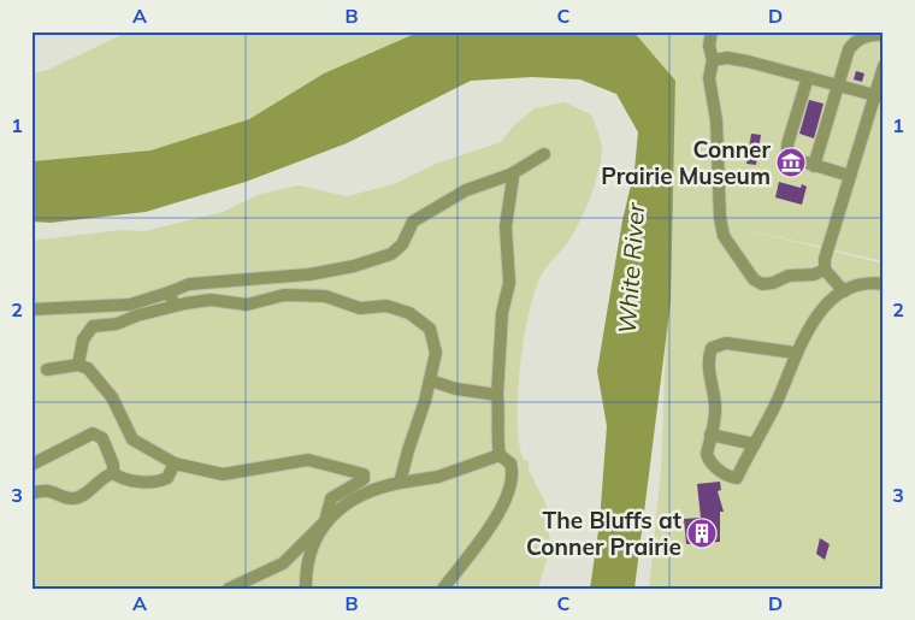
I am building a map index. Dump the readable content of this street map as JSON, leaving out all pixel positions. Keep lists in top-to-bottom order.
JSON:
{
  "water": ["White River"],
  "places": {
    "museum": ["Conner Prairie Museum"],
    "building": ["The Bluffs at Conner Prairie"]
  },
  "grid": {
    "columns": [
      "A",
      "B",
      "C",
      "D"
    ],
    "rows": ["1", "2", "3"]
  }
}
